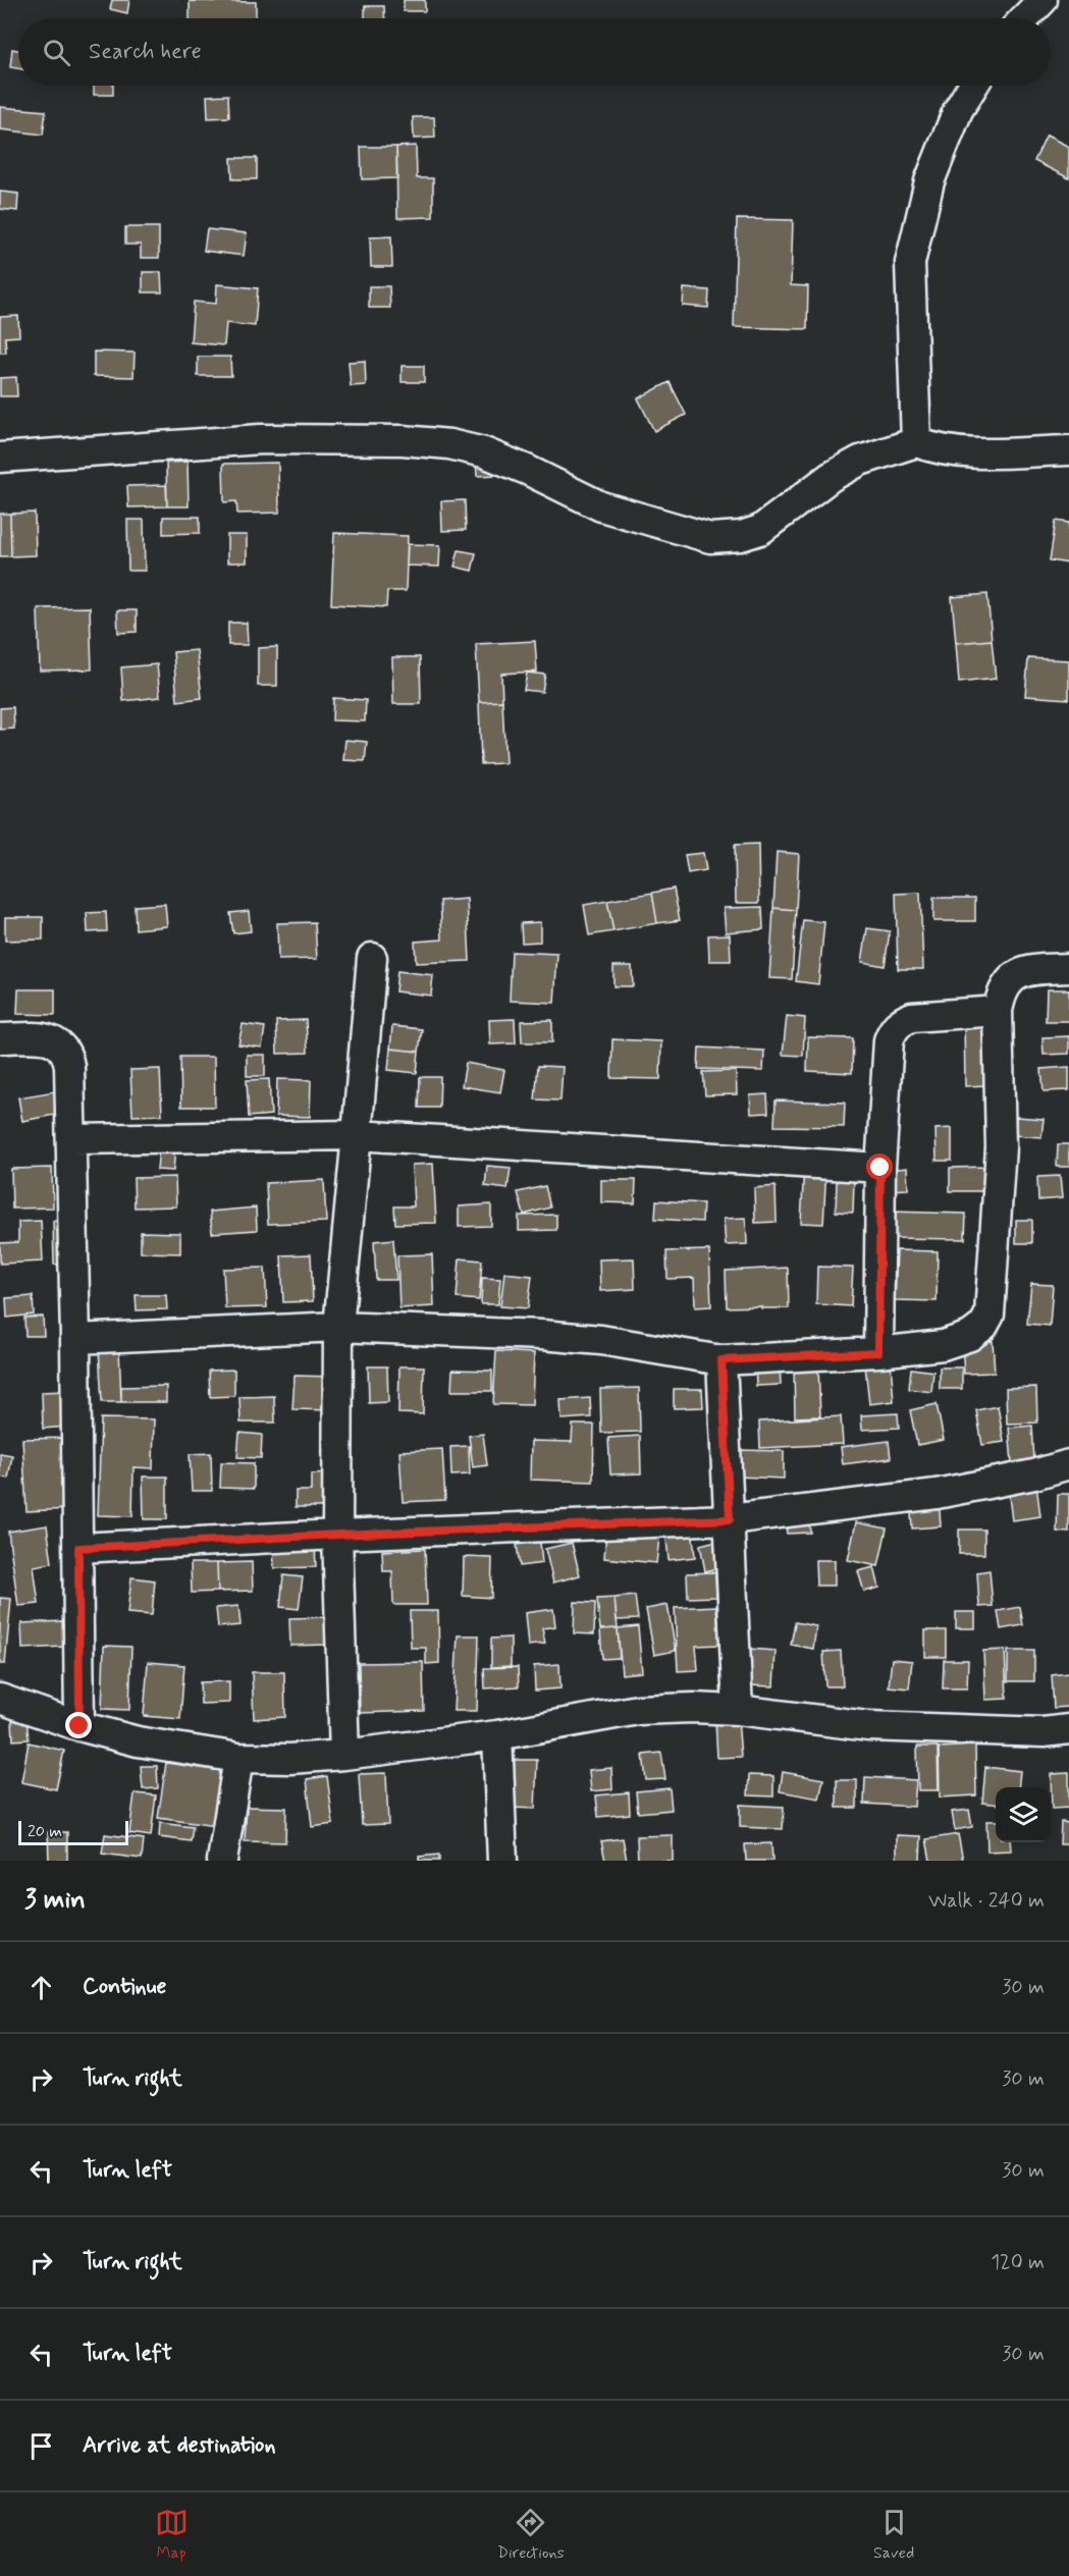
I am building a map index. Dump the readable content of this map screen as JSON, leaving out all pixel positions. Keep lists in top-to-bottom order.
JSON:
{
  "scale_bar": "20 m",
  "page": {
    "search": "Search here",
    "scale": "20 m",
    "heading": ["3 min", "Walk · 240 m"],
    "list": [
      ["Continue", "30 m"],
      ["Turn right", "30 m"],
      ["Turn left", "30 m"],
      ["Turn right", "120 m"],
      ["Turn left", "30 m"],
      "Arrive at destination"
    ],
    "nav": ["Map", "Directions", "Saved"]
  }
}
